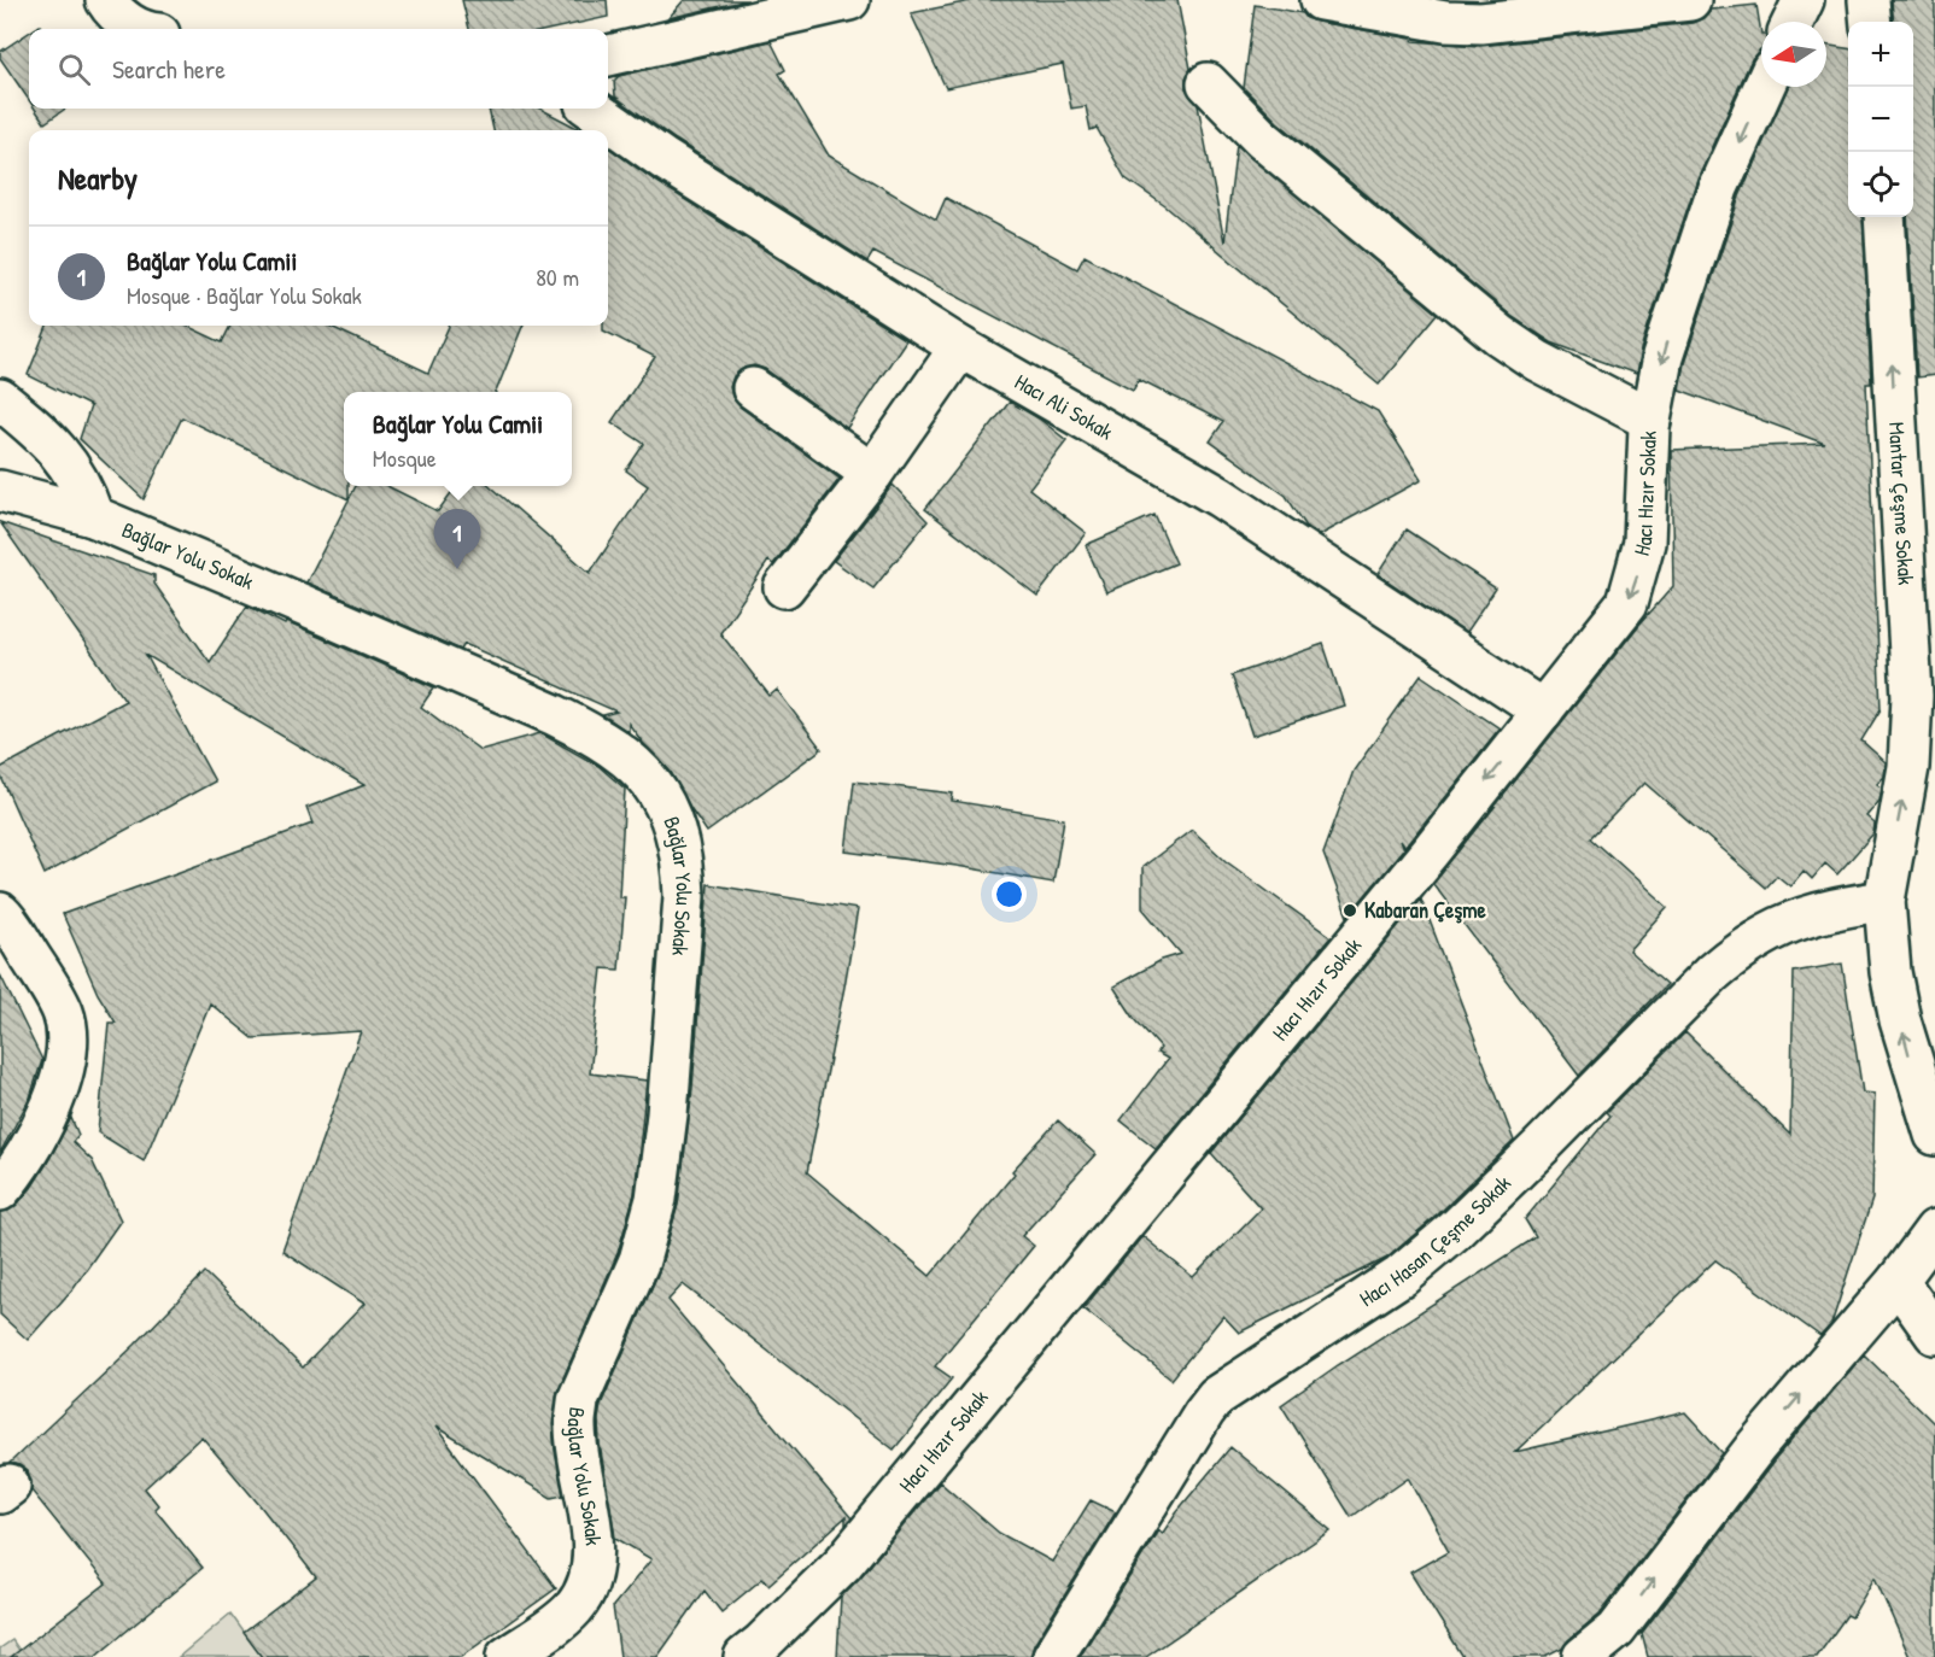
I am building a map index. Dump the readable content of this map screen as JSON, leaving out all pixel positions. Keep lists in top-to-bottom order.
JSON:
{
  "streets": {
    "street": [
      "Hacı Ali Sokak",
      "Hacı Hızır Sokak",
      "Mantar Çeşme Sokak",
      "Bağlar Yolu Sokak",
      "Hacı Hasan Çeşme Sokak"
    ]
  },
  "crossings": [
    ["Hacı Ali Sokak", "Hacı Hızır Sokak"],
    ["Mantar Çeşme Sokak", "Hacı Hasan Çeşme Sokak"]
  ],
  "one_way": ["Hacı Hızır Sokak", "Mantar Çeşme Sokak"],
  "places": ["Kabaran Çeşme"],
  "north": "left",
  "page": {
    "map_buttons": ["+", "−"],
    "search": "Search here",
    "heading": "Nearby",
    "list": [
      {
        "mark": "1",
        "name": "Bağlar Yolu Camii",
        "note": "Mosque · Bağlar Yolu Sokak",
        "value": "80 m"
      }
    ],
    "popup": ["Bağlar Yolu Camii", "Mosque"],
    "pins": "1"
  }
}
